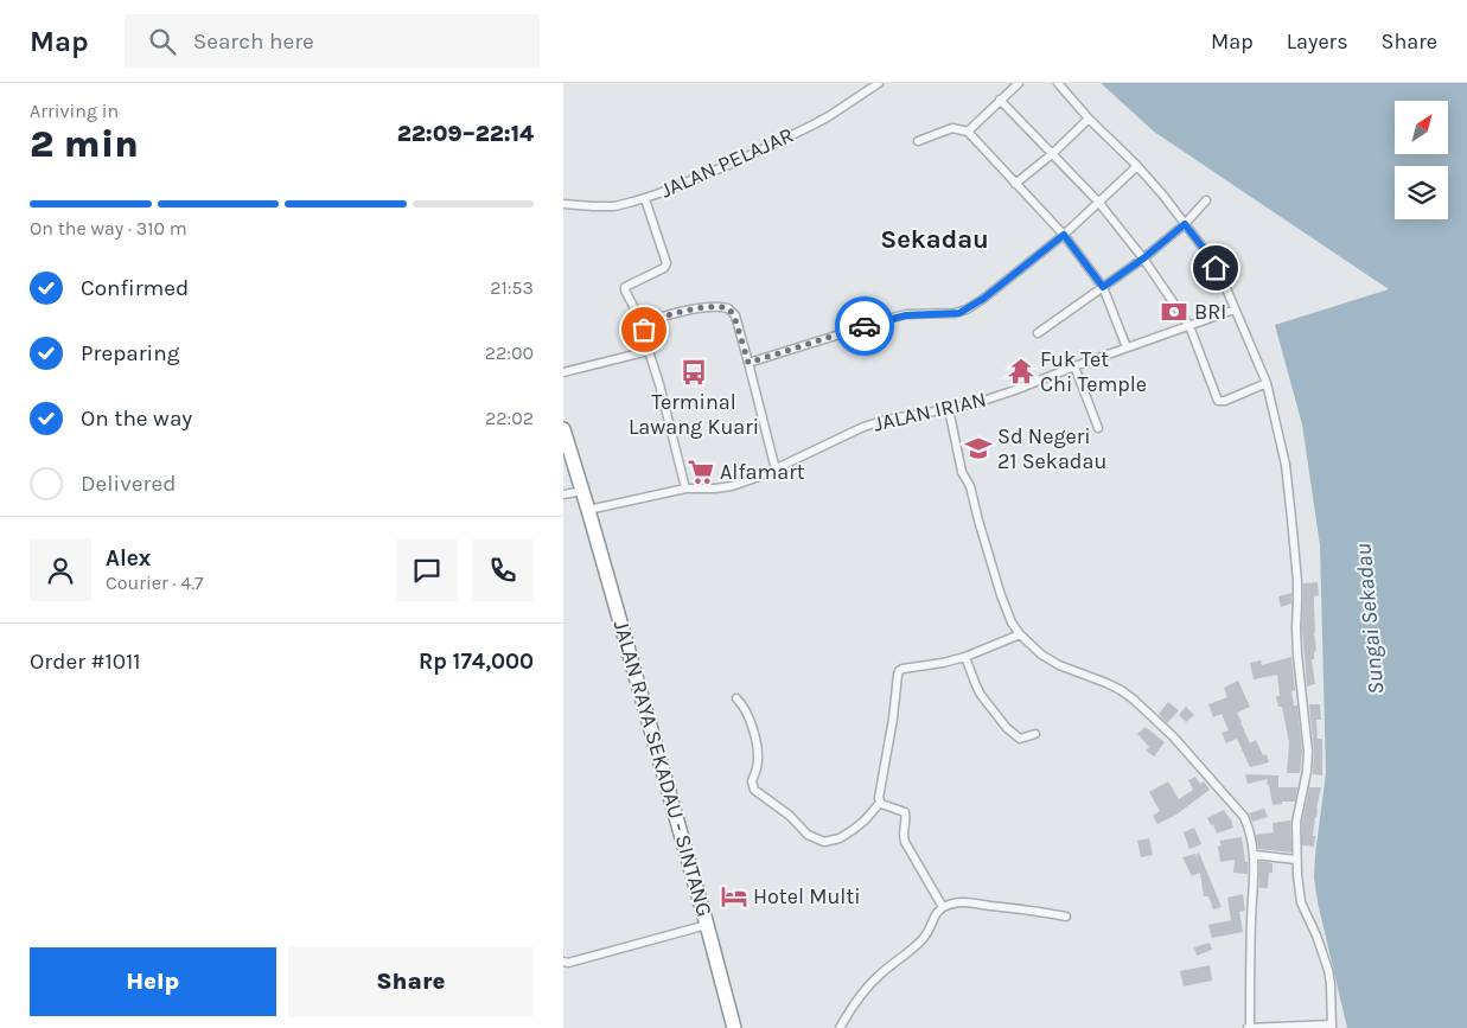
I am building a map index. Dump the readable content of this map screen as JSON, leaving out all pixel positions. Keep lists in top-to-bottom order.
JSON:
{
  "streets": {
    "highway": ["JALAN RAYA SEKADAU - SINTANG"],
    "street": ["JALAN PELAJAR", "JALAN IRIAN"]
  },
  "crossings": [
    ["JALAN IRIAN", "JALAN RAYA SEKADAU - SINTANG"]
  ],
  "districts": ["Sekadau"],
  "water": ["Sungai Sekadau"],
  "places": {
    "bank": ["BRI"],
    "temple": ["Fuk Tet Chi Temple"],
    "bus stop": ["Terminal Lawang Kuari"],
    "school or university": ["Sd Negeri 21 Sekadau"],
    "supermarket": ["Alfamart"],
    "hotel": ["Hotel Multi"]
  },
  "north": "top right",
  "page": {
    "header": "Map",
    "search": "Search here",
    "nav": ["Map", "Layers", "Share"],
    "heading": ["2 min", "Arriving in", "22:09–22:14"],
    "panel": [
      "Alex",
      "Courier · 4.7",
      "Order #1011",
      "Rp 174,000"
    ],
    "bar": "On the way · 310 m",
    "list": [
      ["Confirmed", "21:53"],
      ["Preparing", "22:00"],
      ["On the way", "22:02"],
      "Delivered"
    ],
    "buttons": ["Help", "Share"]
  }
}
